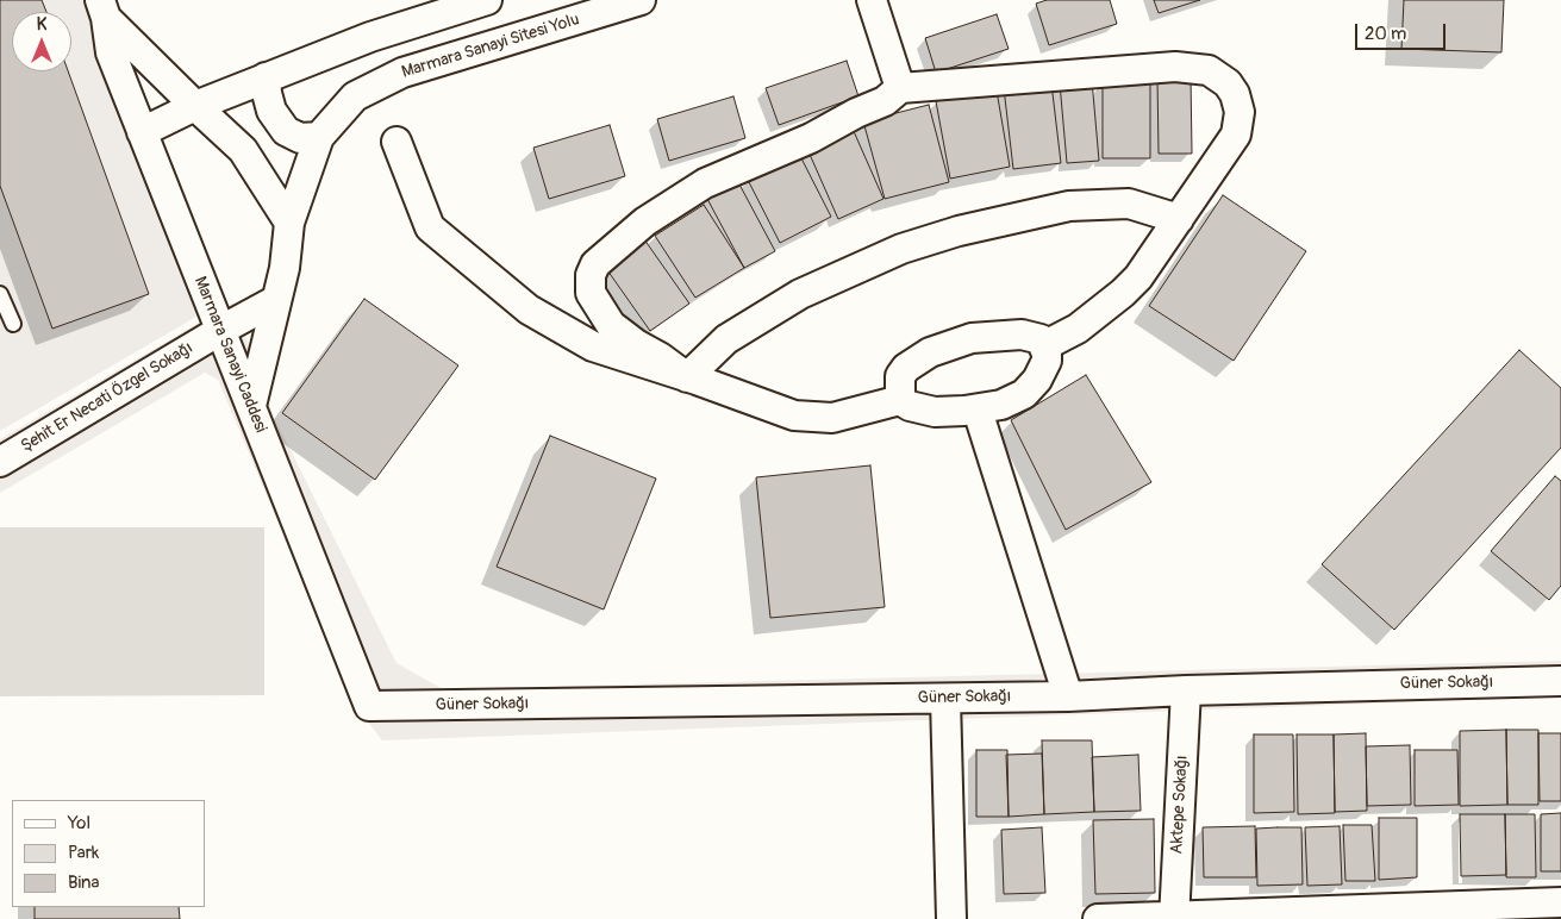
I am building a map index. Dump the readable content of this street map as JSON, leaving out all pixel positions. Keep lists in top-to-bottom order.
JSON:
{
  "streets": {
    "street": [
      "Marmara Sanayi Sitesi Yolu",
      "Marmara Sanayi Caddesi",
      "Şehit Er Necati Özgel Sokağı",
      "Güner Sokağı",
      "Aktepe Sokağı"
    ]
  },
  "crossings": [
    ["Marmara Sanayi Sitesi Yolu", "Marmara Sanayi Caddesi"],
    ["Marmara Sanayi Sitesi Yolu", "Şehit Er Necati Özgel Sokağı"],
    ["Marmara Sanayi Caddesi", "Şehit Er Necati Özgel Sokağı"],
    ["Marmara Sanayi Caddesi", "Güner Sokağı"],
    ["Güner Sokağı", "Aktepe Sokağı"]
  ],
  "legend": ["Yol", "Park", "Bina"],
  "scale_bar": "20 m",
  "north": "top"
}
